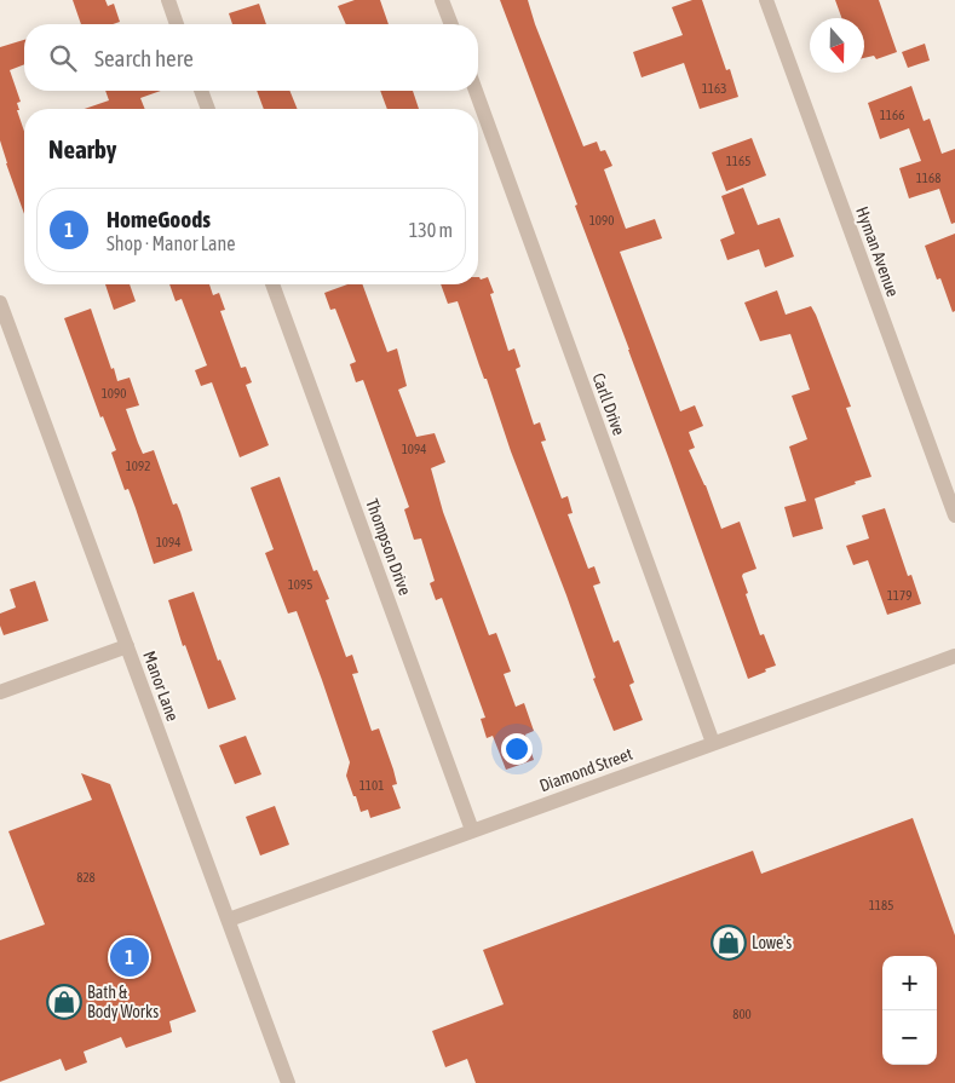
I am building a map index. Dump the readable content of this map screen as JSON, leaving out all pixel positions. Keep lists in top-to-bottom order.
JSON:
{
  "streets": {
    "street": [
      "Hyman Avenue",
      "Carll Drive",
      "Thompson Drive",
      "Manor Lane",
      "Diamond Street"
    ]
  },
  "crossings": [
    ["Carll Drive", "Diamond Street"],
    ["Thompson Drive", "Diamond Street"],
    ["Manor Lane", "Diamond Street"]
  ],
  "places": {
    "shop": ["Lowe's", "Bath & Body Works"]
  },
  "house_numbers": [
    "1163",
    "1166",
    "1165",
    "1168",
    "1090",
    "1090",
    "1094",
    "1092",
    "1094",
    "1095",
    "1179",
    "1101",
    "828",
    "1185",
    "800"
  ],
  "north": "bottom",
  "page": {
    "search": "Search here",
    "heading": "Nearby",
    "list": [
      {
        "mark": "1",
        "name": "HomeGoods",
        "note": "Shop · Manor Lane",
        "value": "130 m"
      }
    ],
    "pins": "1",
    "map_buttons": ["+", "−"]
  }
}
